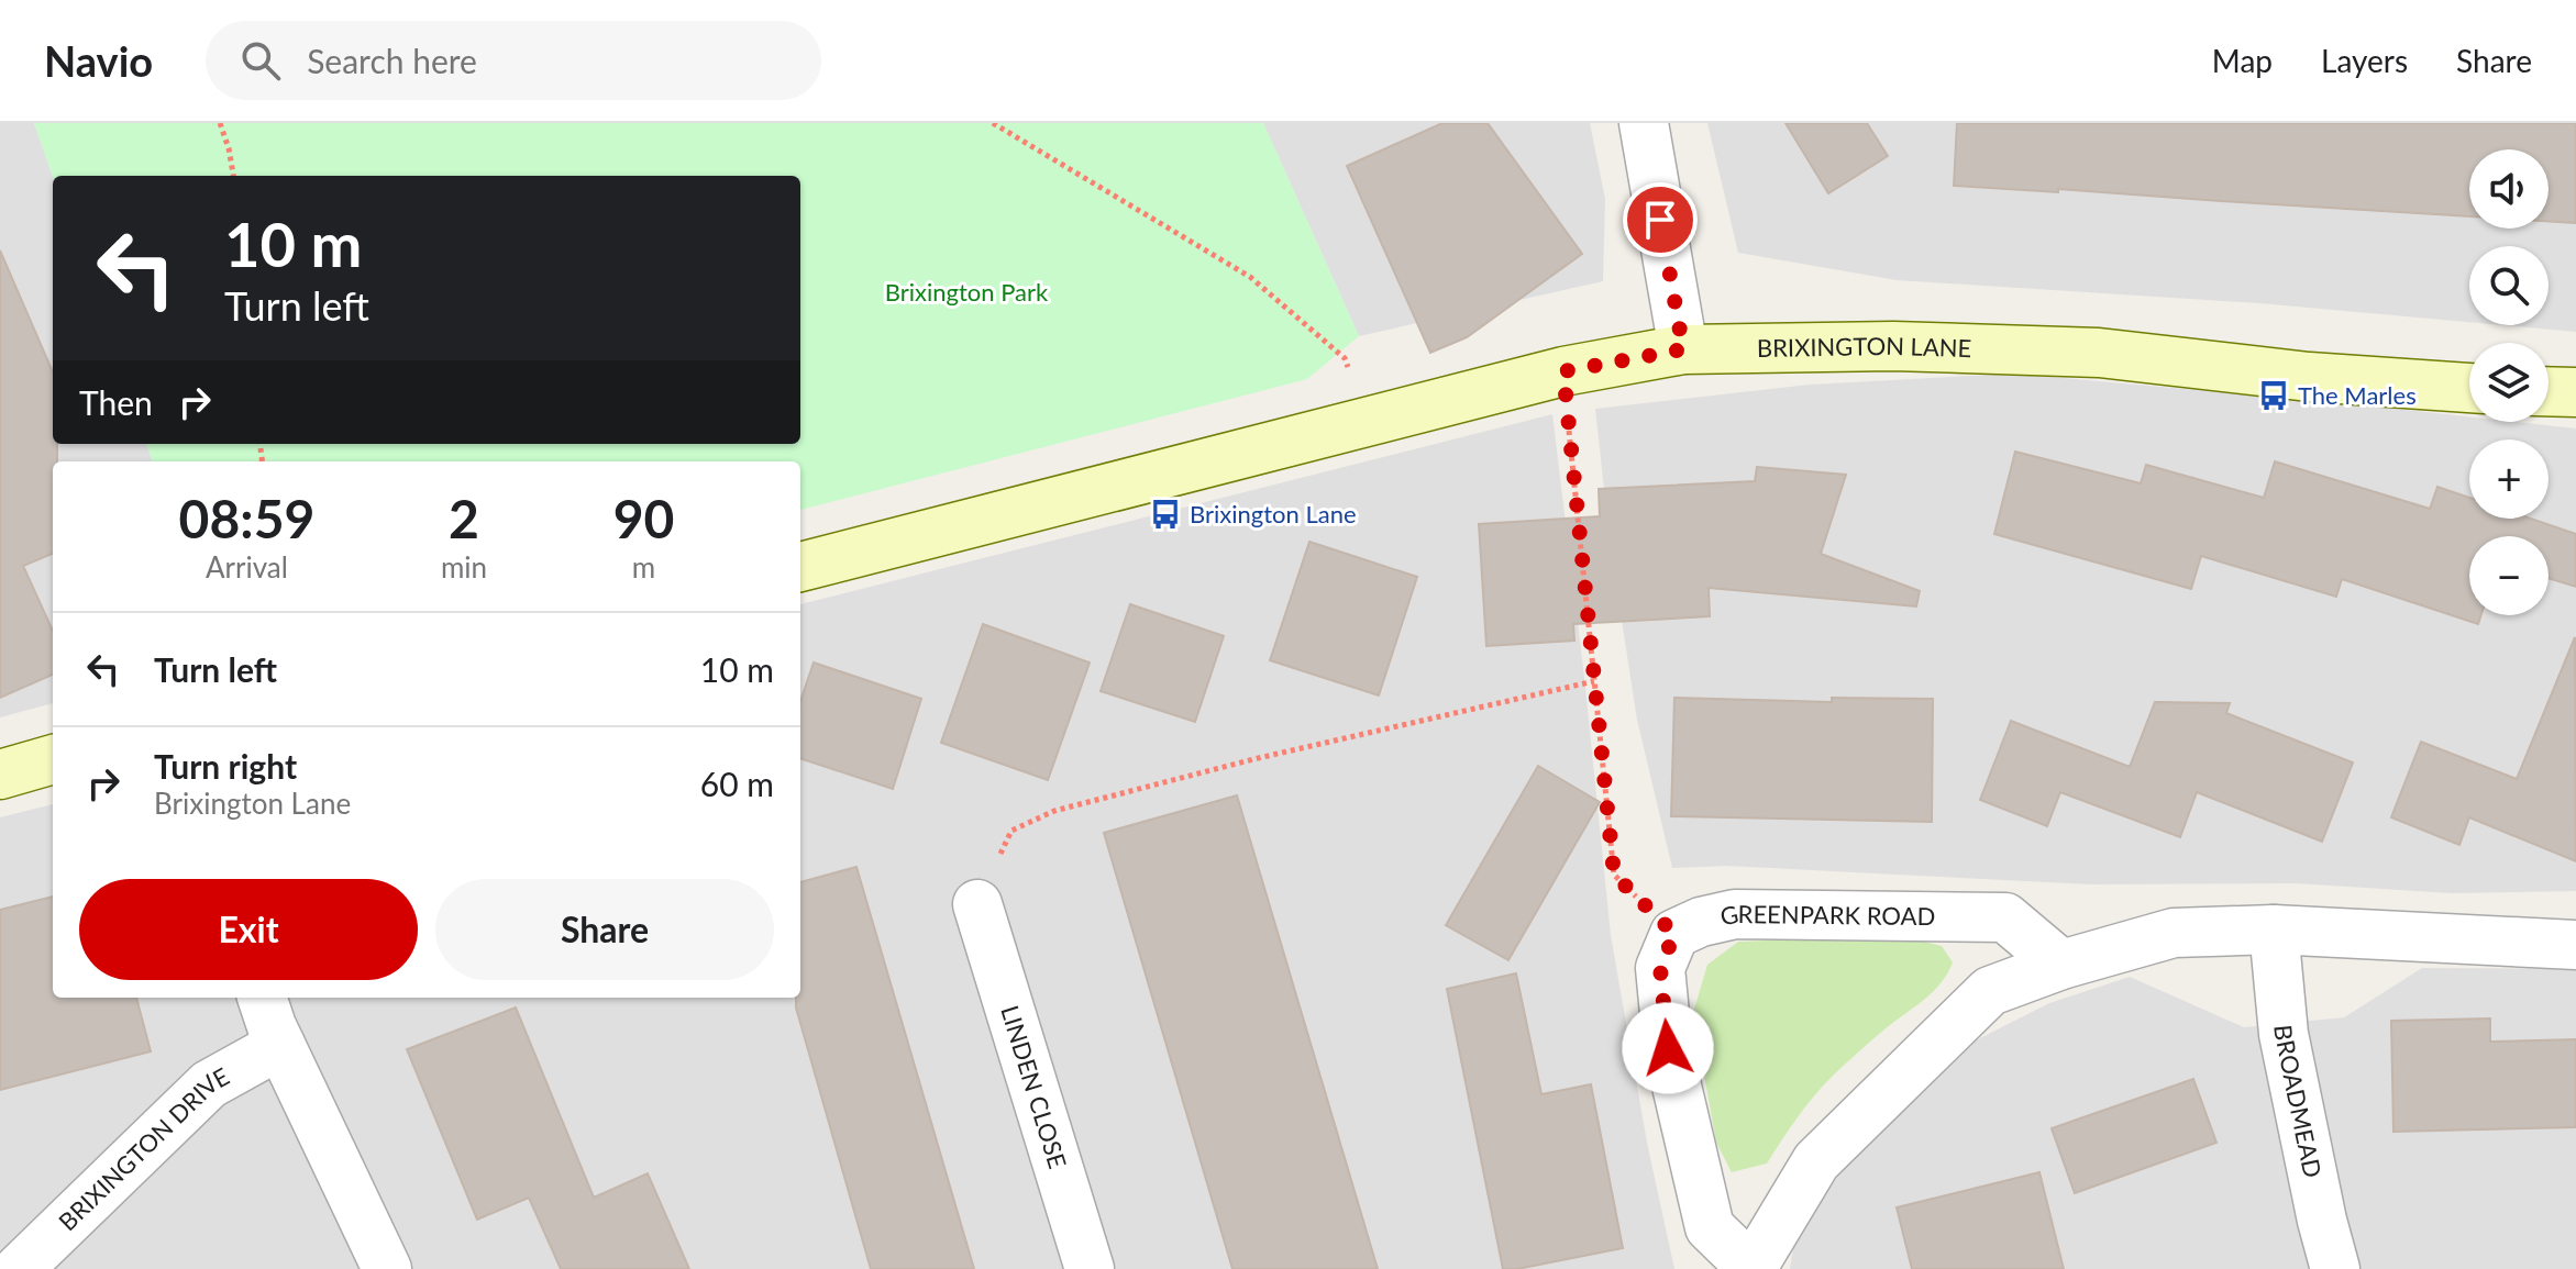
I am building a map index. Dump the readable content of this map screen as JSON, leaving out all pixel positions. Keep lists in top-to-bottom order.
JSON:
{
  "streets": {
    "street": [
      "BRIXINGTON LANE",
      "GREENPARK ROAD",
      "LINDEN CLOSE",
      "BROADMEAD",
      "BRIXINGTON DRIVE"
    ]
  },
  "parks": ["Brixington Park"],
  "places": {
    "bus stop": ["The Marles", "Brixington Lane"]
  },
  "page": {
    "header": "Navio",
    "search": "Search here",
    "nav": ["Map", "Layers", "Share"],
    "map_buttons": ["+", "−"],
    "turn": ["10 m", "Turn left"],
    "then": "Then",
    "eta": [
      "08:59",
      "Arrival",
      "2",
      "min",
      "90",
      "m"
    ],
    "list": [
      {
        "name": "Turn left",
        "value": "10 m"
      },
      {
        "name": "Turn right",
        "note": "Brixington Lane",
        "value": "60 m"
      }
    ],
    "buttons": ["Exit", "Share"]
  }
}
